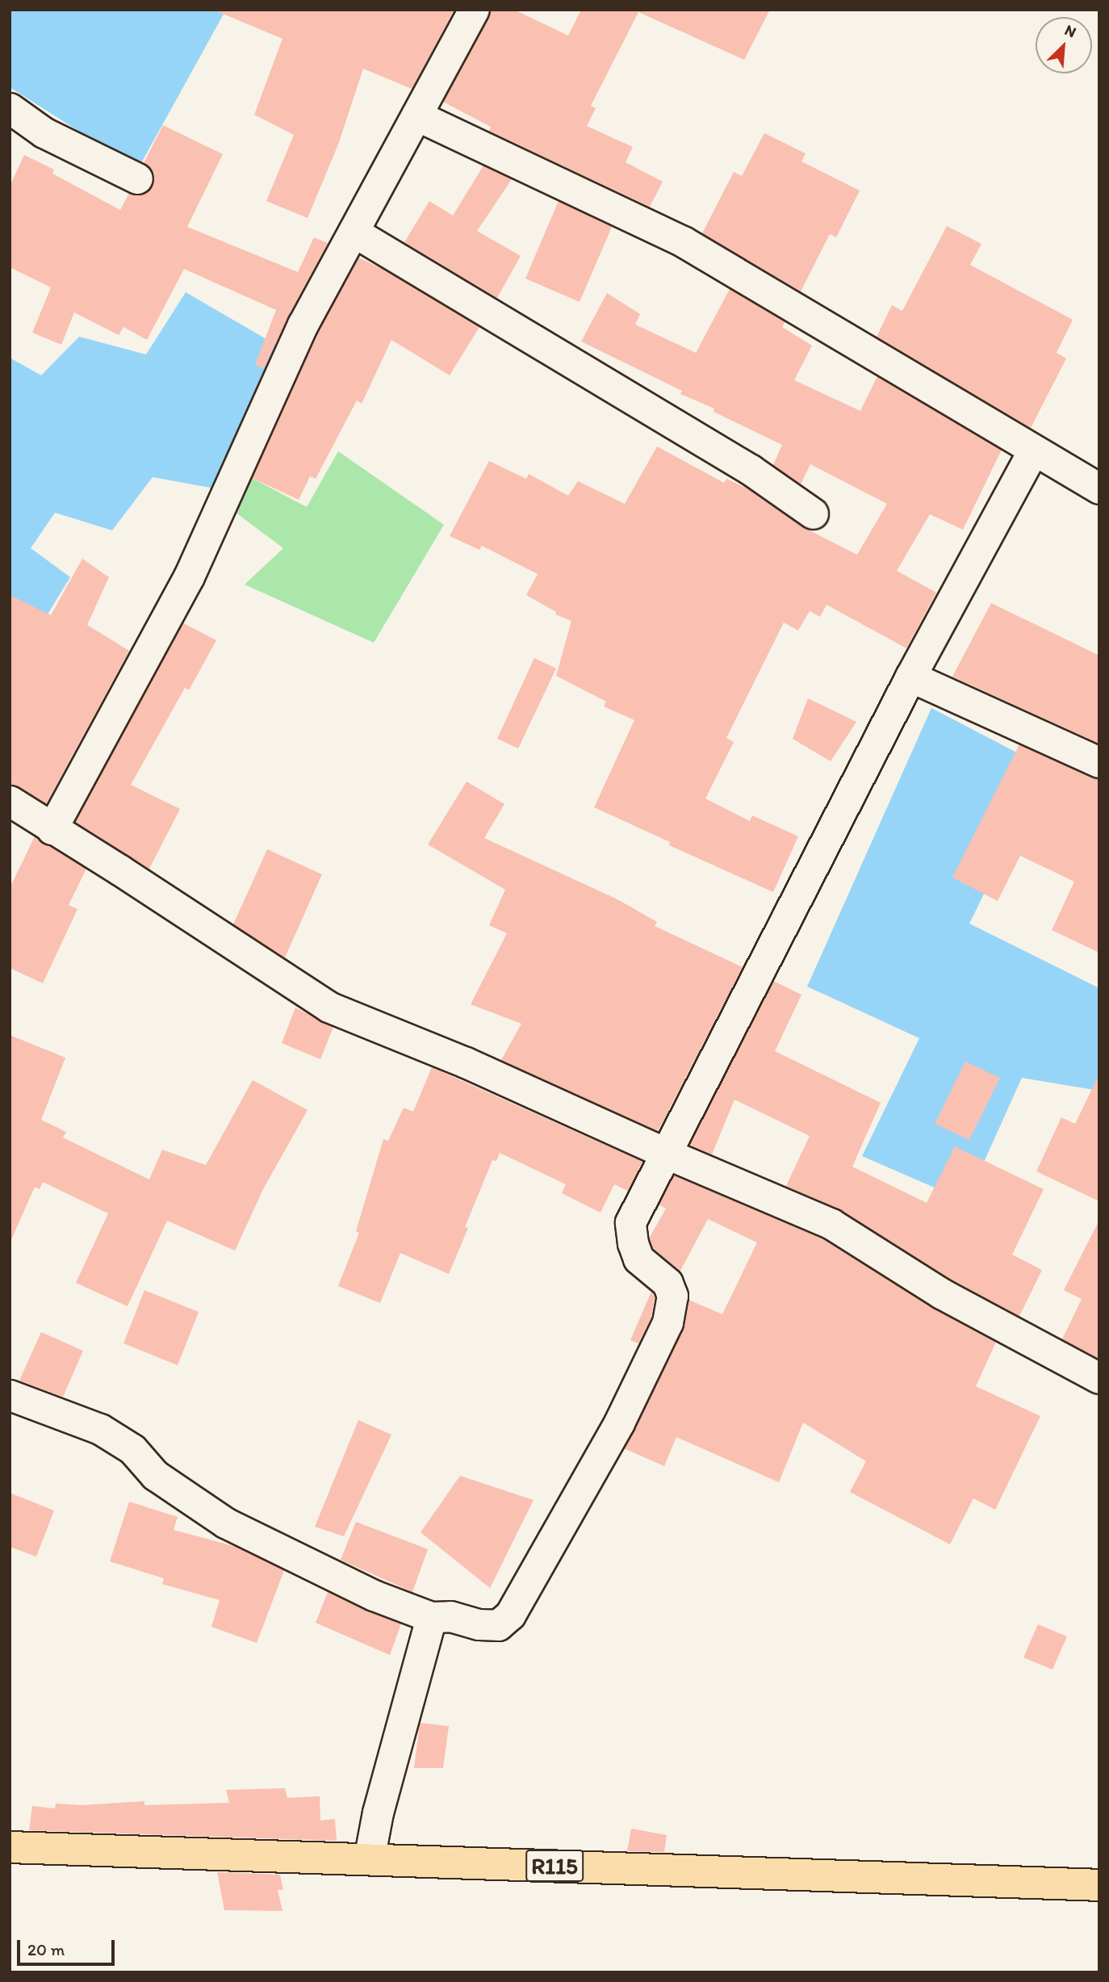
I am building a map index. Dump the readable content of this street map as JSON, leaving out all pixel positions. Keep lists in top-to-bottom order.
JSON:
{
  "streets": {
    "main road": ["R115"]
  },
  "scale_bar": "20 m",
  "north": "top right"
}
